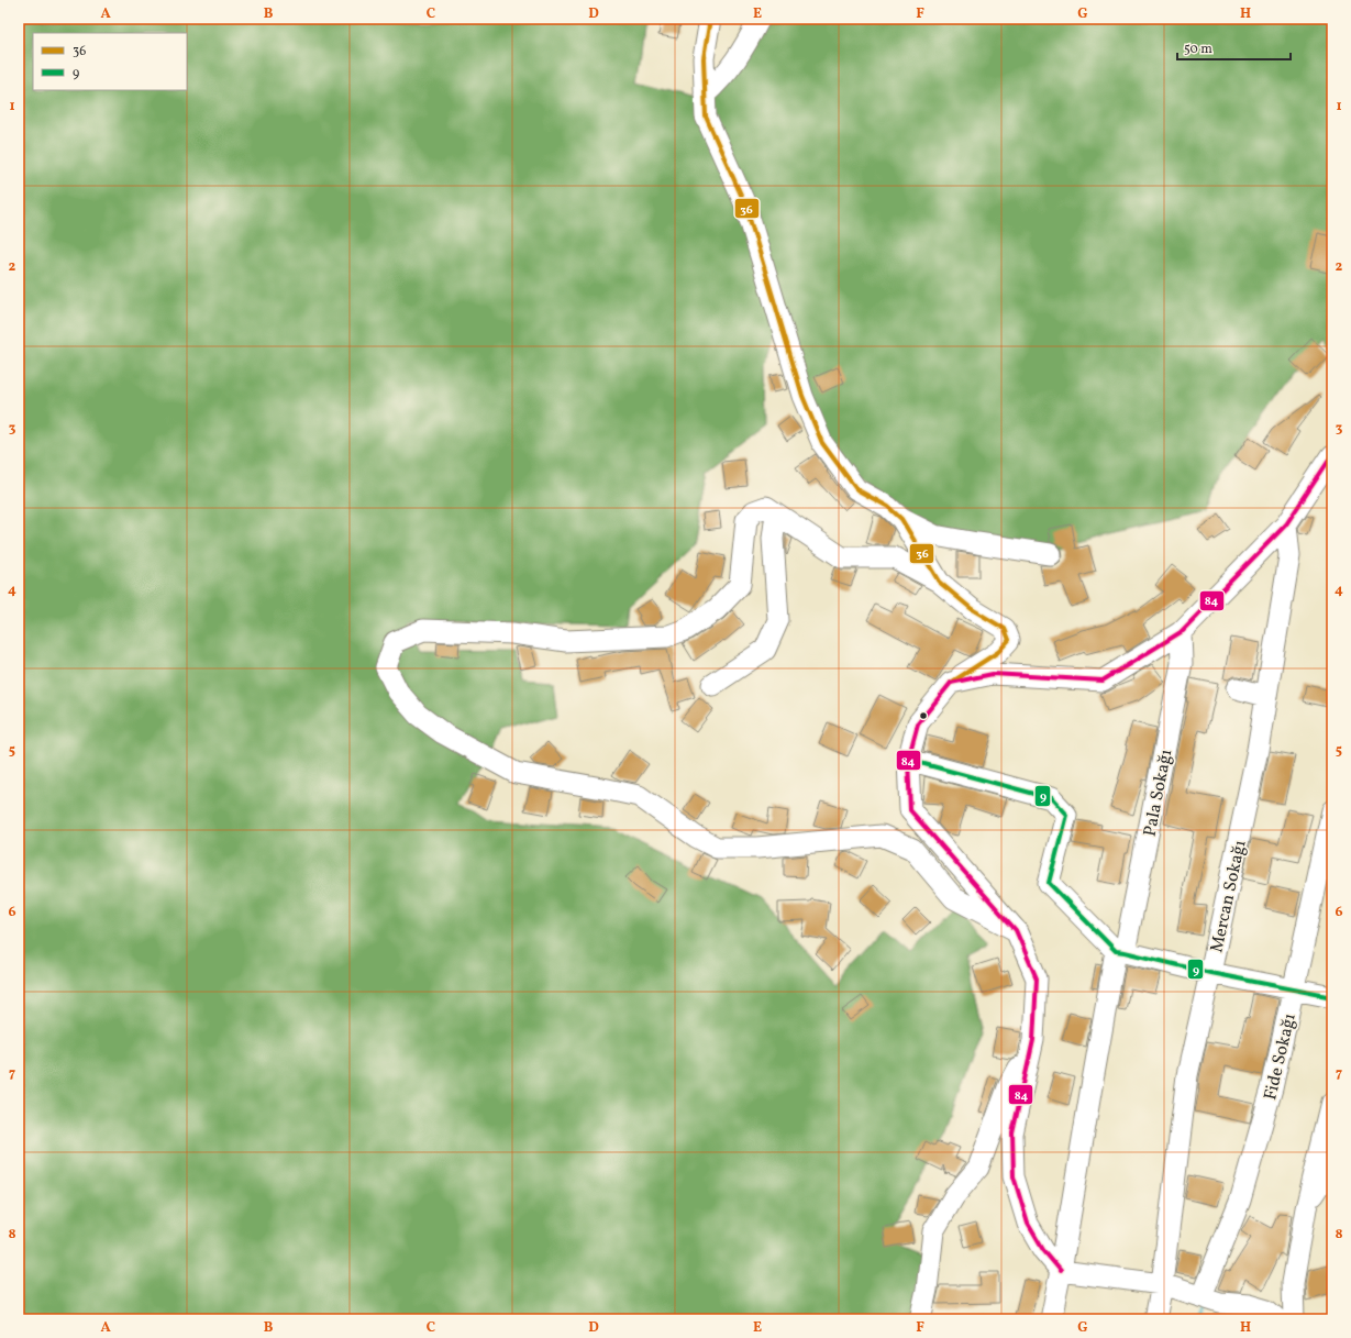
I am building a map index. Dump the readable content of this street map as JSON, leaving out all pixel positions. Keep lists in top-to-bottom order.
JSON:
{
  "streets": {
    "street": ["Pala Sokağı", "Mercan Sokağı", "Fide Sokağı"]
  },
  "lines": ["transit line 36", "transit line 84", "transit line 9"],
  "legend": ["36", "9"],
  "scale_bar": "50 m",
  "grid": {
    "columns": [
      "A",
      "B",
      "C",
      "D",
      "E",
      "F",
      "G",
      "H"
    ],
    "rows": [
      "1",
      "2",
      "3",
      "4",
      "5",
      "6",
      "7",
      "8"
    ]
  }
}
